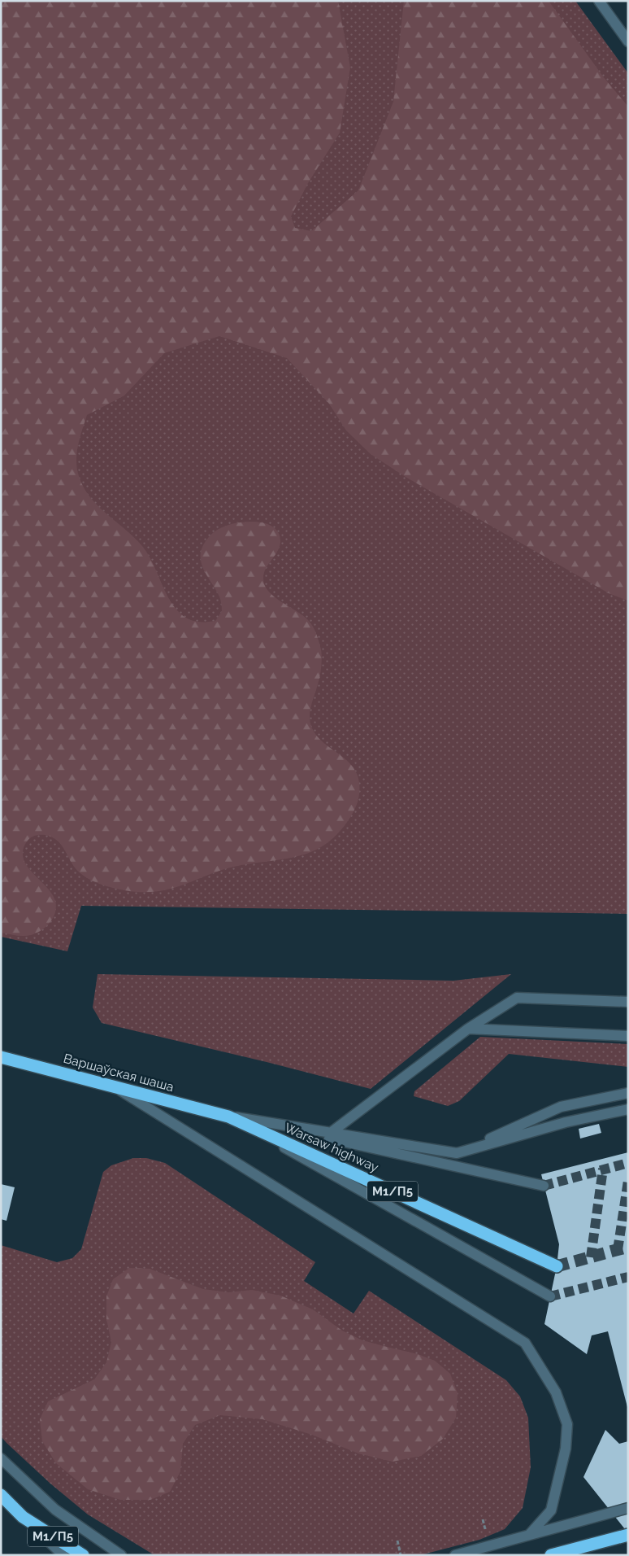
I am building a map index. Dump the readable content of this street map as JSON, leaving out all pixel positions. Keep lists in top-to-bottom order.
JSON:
{
  "streets": {
    "highway": ["Варшаўская шаша", "Warsaw highway", "М1/П5"]
  },
  "crossings": [
    ["Варшаўская шаша", "Warsaw highway"]
  ]
}
